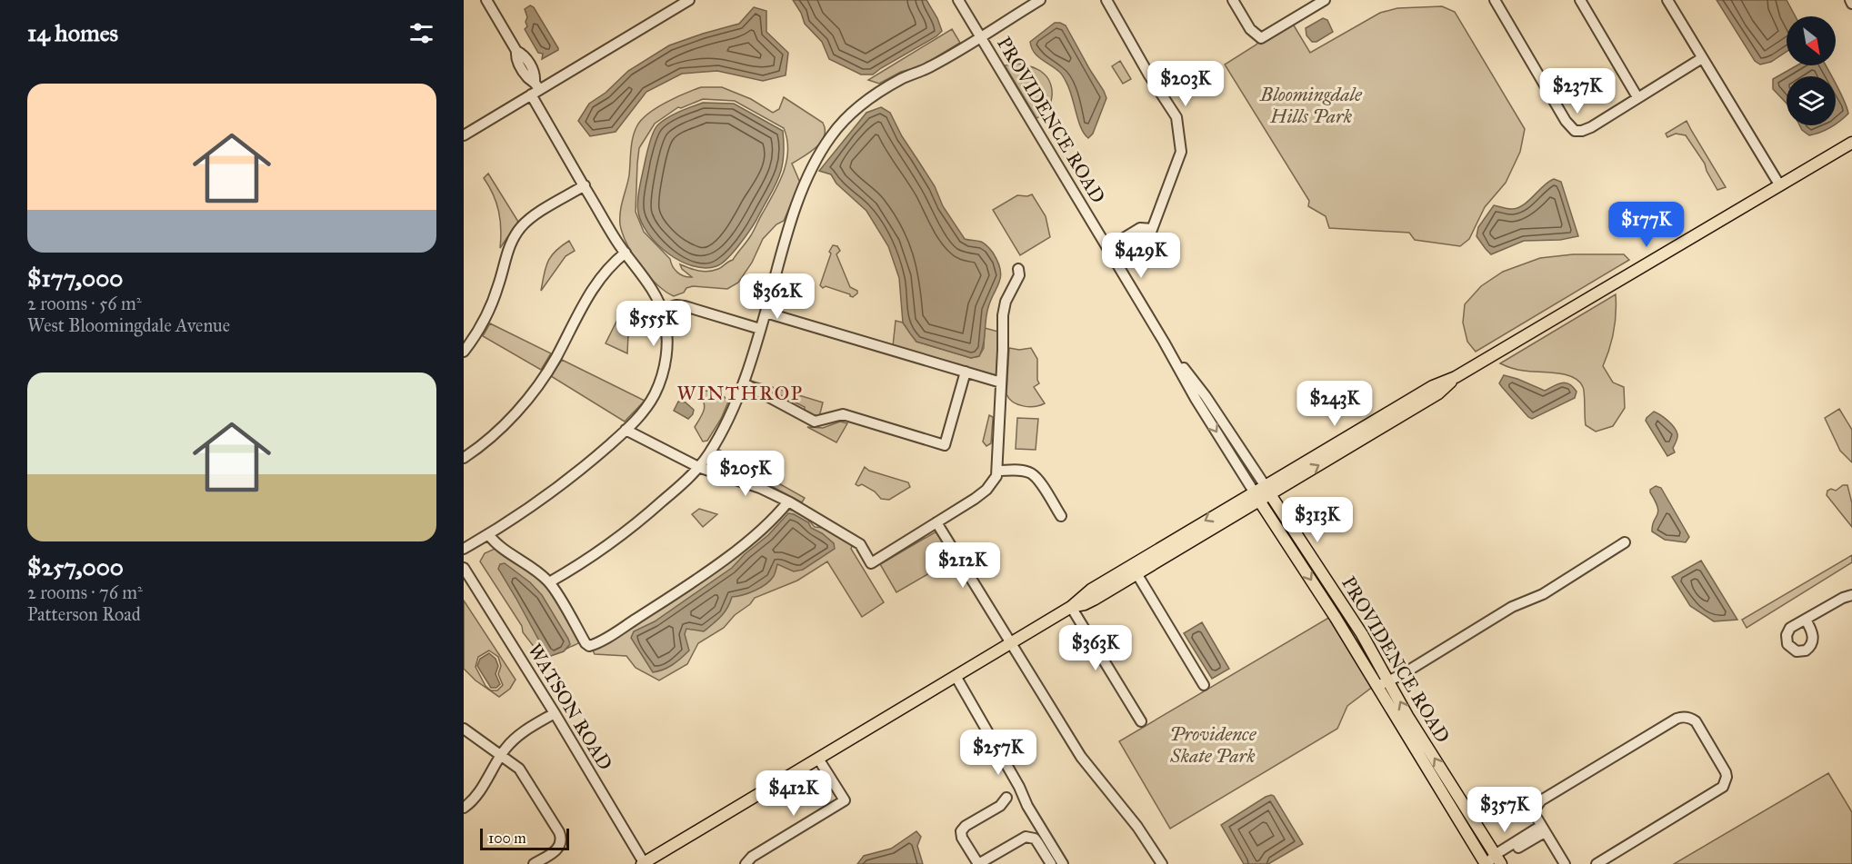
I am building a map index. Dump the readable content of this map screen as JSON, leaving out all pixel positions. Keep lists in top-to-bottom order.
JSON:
{
  "streets": {
    "main road": ["PROVIDENCE ROAD"],
    "street": ["WATSON ROAD"]
  },
  "districts": ["WINTHROP"],
  "parks": ["Bloomingdale Hills Park", "Providence Skate Park"],
  "scale_bar": "100 m",
  "north": "bottom right",
  "page": {
    "heading": "14 homes",
    "price": [
      "$203K",
      "$237K",
      "$177K",
      "$429K",
      "$362K",
      "$555K",
      "$243K",
      "$205K",
      "$313K",
      "$212K",
      "$363K",
      "$257K",
      "$412K",
      "$357K"
    ],
    "list": [
      {
        "name": "$177,000",
        "note": "2 rooms · 56 m² · West Bloomingdale Avenue"
      },
      {
        "name": "$257,000",
        "note": "2 rooms · 76 m² · Patterson Road"
      }
    ],
    "scale": "100 m"
  }
}
